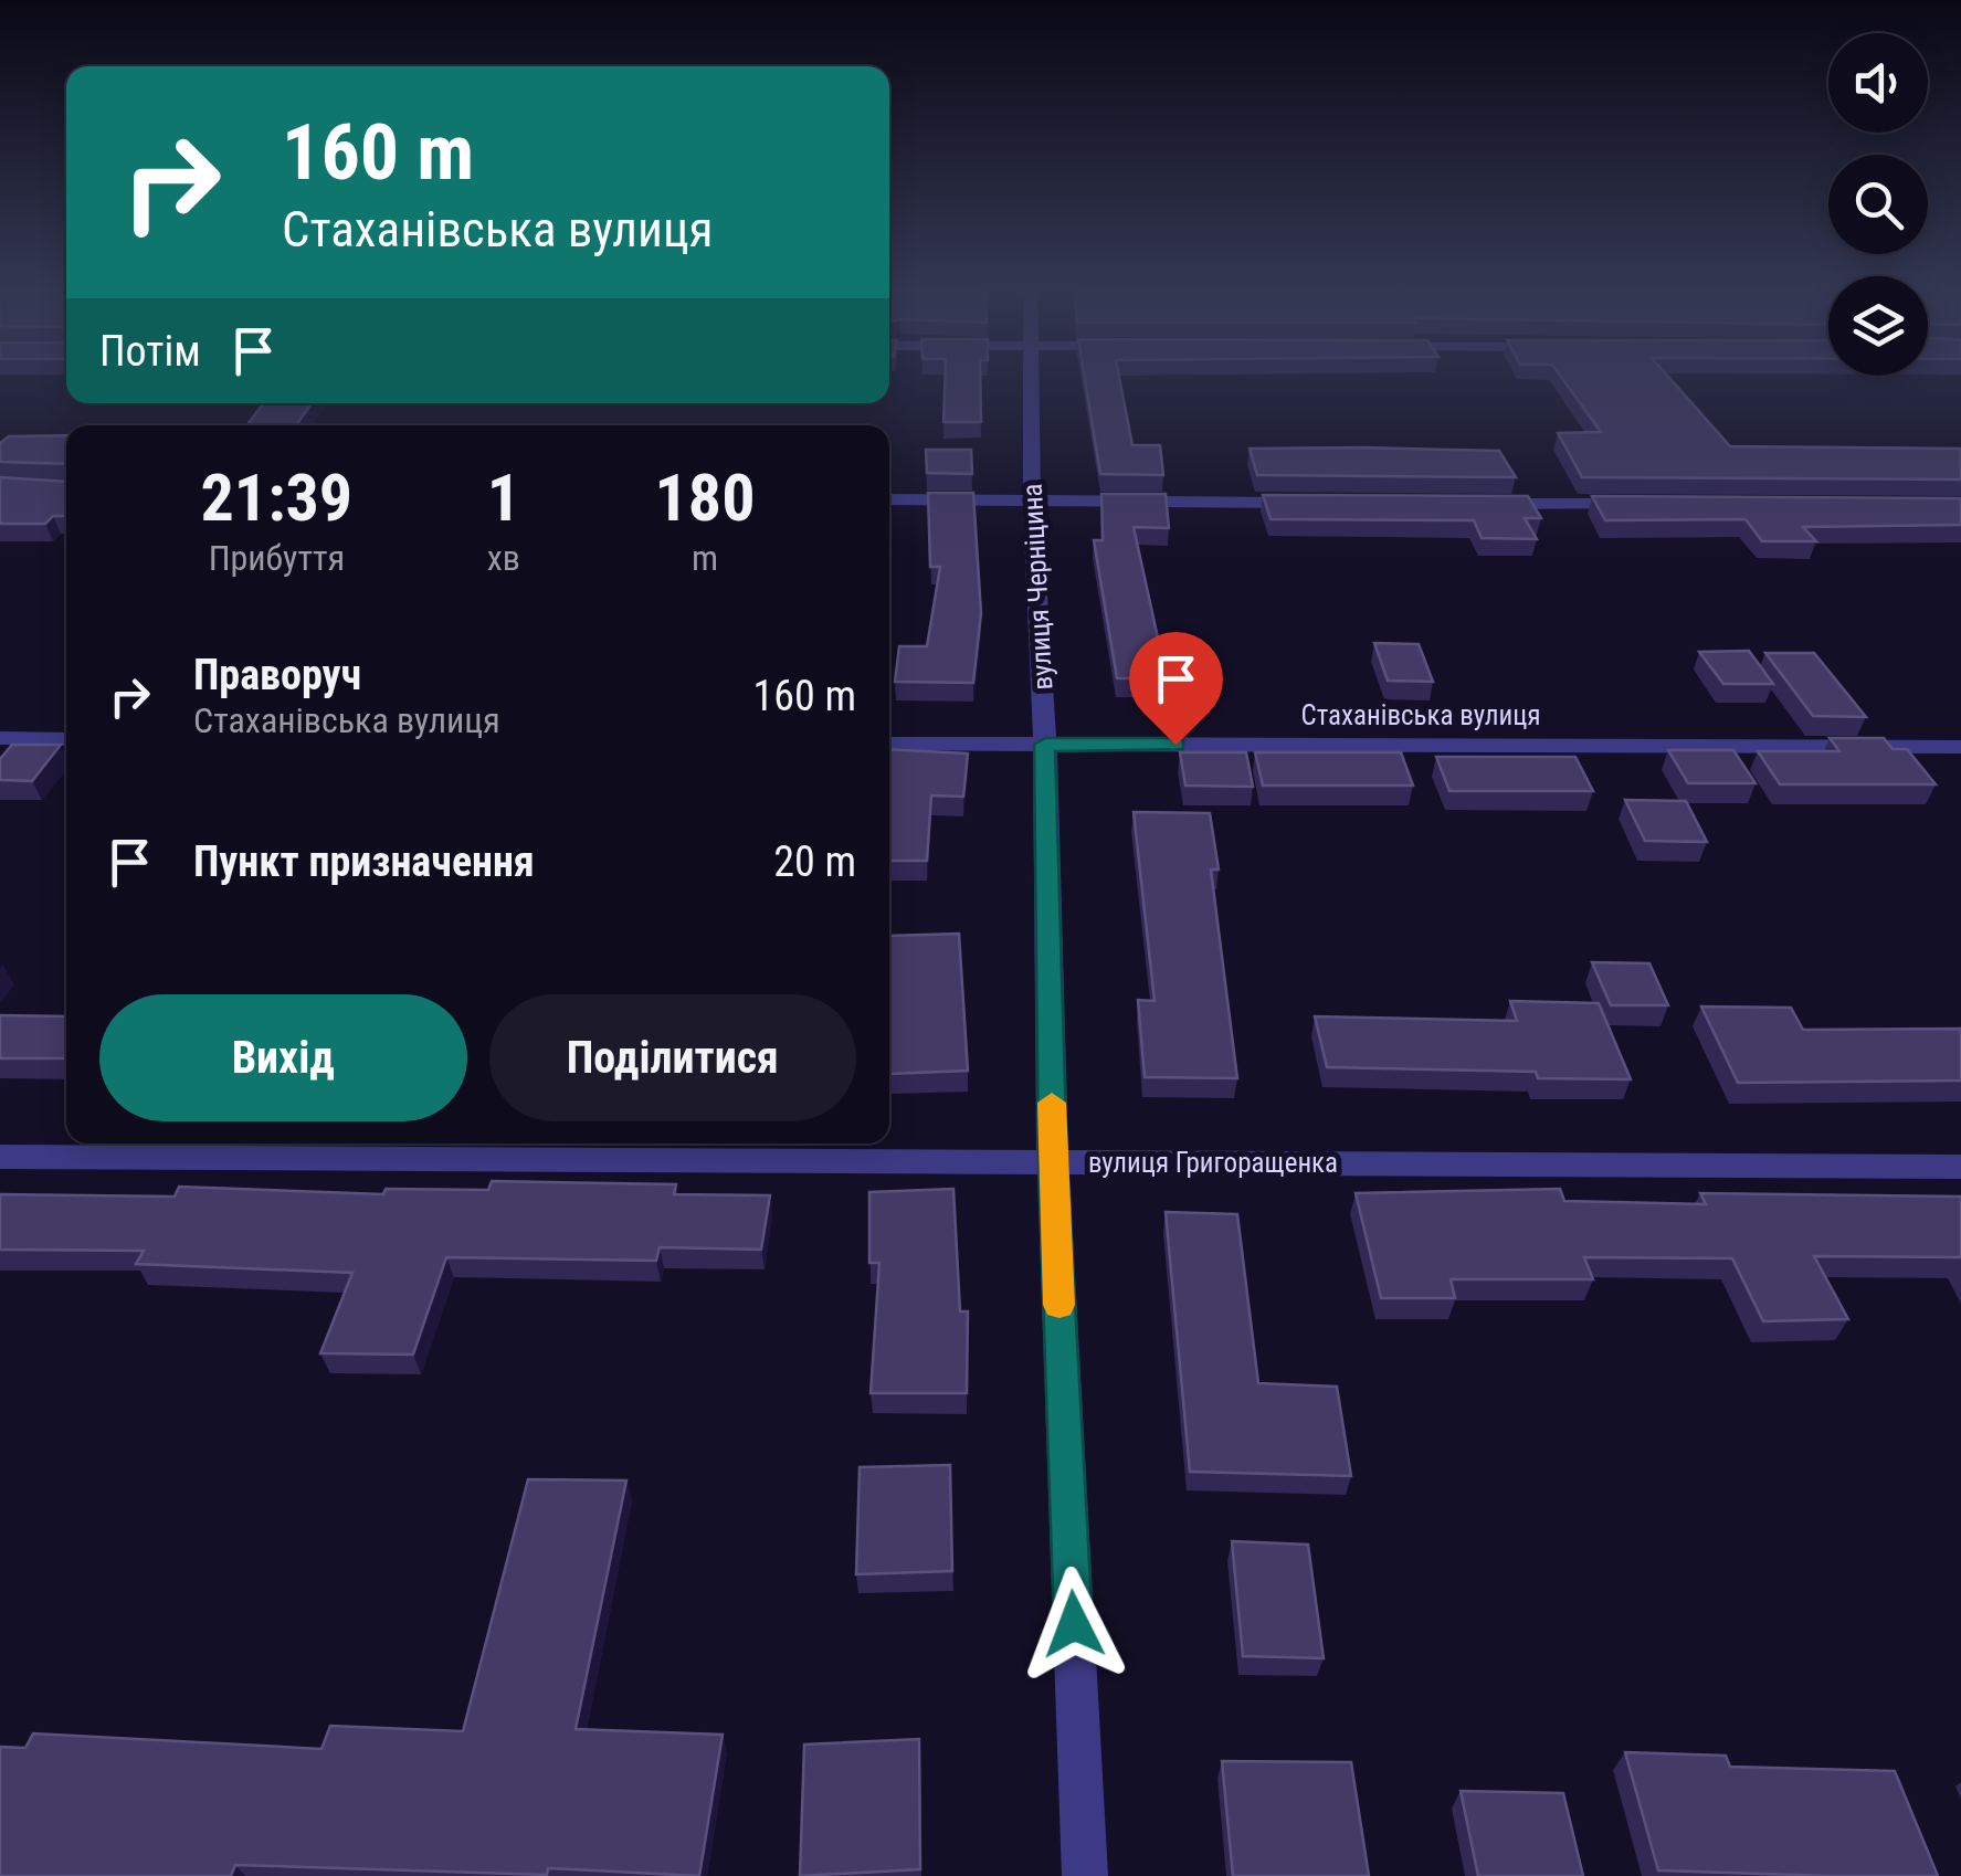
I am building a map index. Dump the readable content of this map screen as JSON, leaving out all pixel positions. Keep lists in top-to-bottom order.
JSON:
{
  "streets": {
    "street": ["вулиця Черніцина", "Стаханівська вулиця", "вулиця Григоращенка"]
  },
  "crossings": [
    ["вулиця Черніцина", "Стаханівська вулиця"],
    ["вулиця Черніцина", "вулиця Григоращенка"]
  ],
  "page": {
    "turn": ["160 m", "Стаханівська вулиця"],
    "then": "Потім",
    "eta": [
      "21:39",
      "Прибуття",
      "1",
      "хв",
      "180",
      "m"
    ],
    "list": [
      {
        "name": "Праворуч",
        "note": "Стаханівська вулиця",
        "value": "160 m"
      },
      {
        "name": "Пункт призначення",
        "value": "20 m"
      }
    ],
    "buttons": ["Вихід", "Поділитися"]
  }
}
